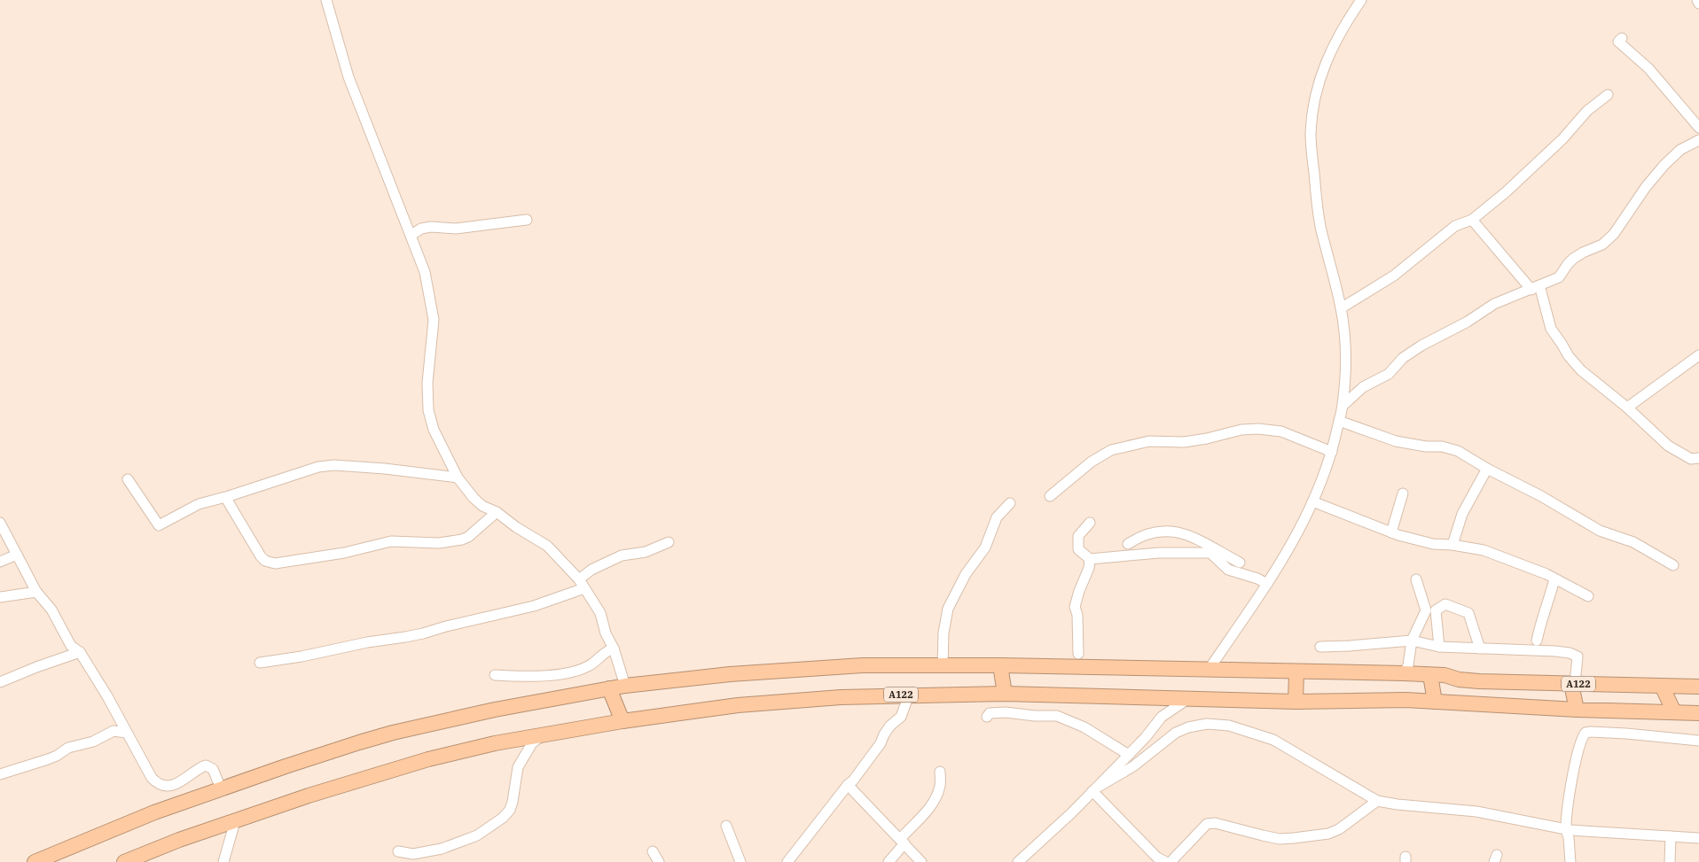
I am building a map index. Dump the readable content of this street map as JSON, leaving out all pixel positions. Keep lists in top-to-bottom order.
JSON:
{
  "streets": {
    "highway": ["A122"]
  }
}
